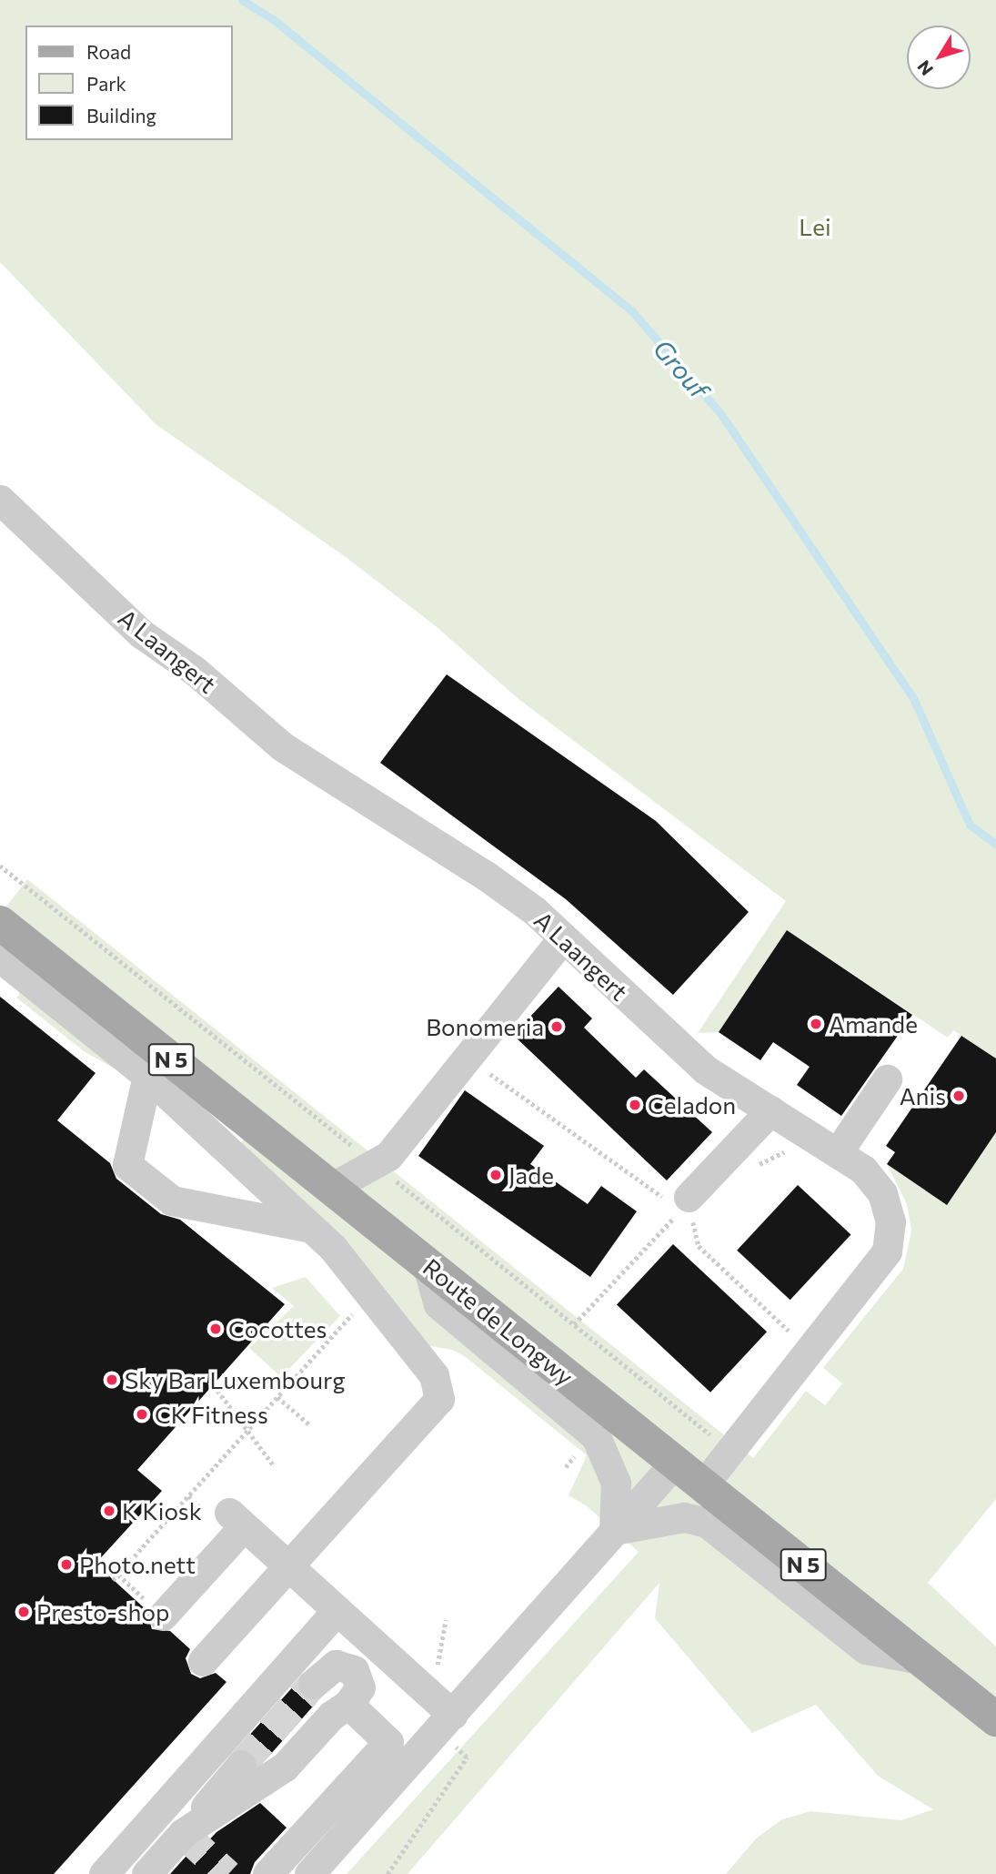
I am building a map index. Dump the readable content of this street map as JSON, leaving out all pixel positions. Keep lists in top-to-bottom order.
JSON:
{
  "streets": {
    "main road": ["N 5", "Route de Longwy"],
    "street": ["A Laangert"]
  },
  "crossings": [
    ["A Laangert", "Route de Longwy"]
  ],
  "water": ["Grouf"],
  "parks": ["Lei"],
  "places": [
    "Amande",
    "Bonomeria",
    "Anis",
    "Celadon",
    "Jade",
    "Cocottes",
    "Sky Bar Luxembourg",
    "CK Fitness",
    "K Kiosk",
    "Photo.nett",
    "Presto-shop"
  ],
  "legend": ["Road", "Park", "Building"],
  "north": "bottom left"
}
